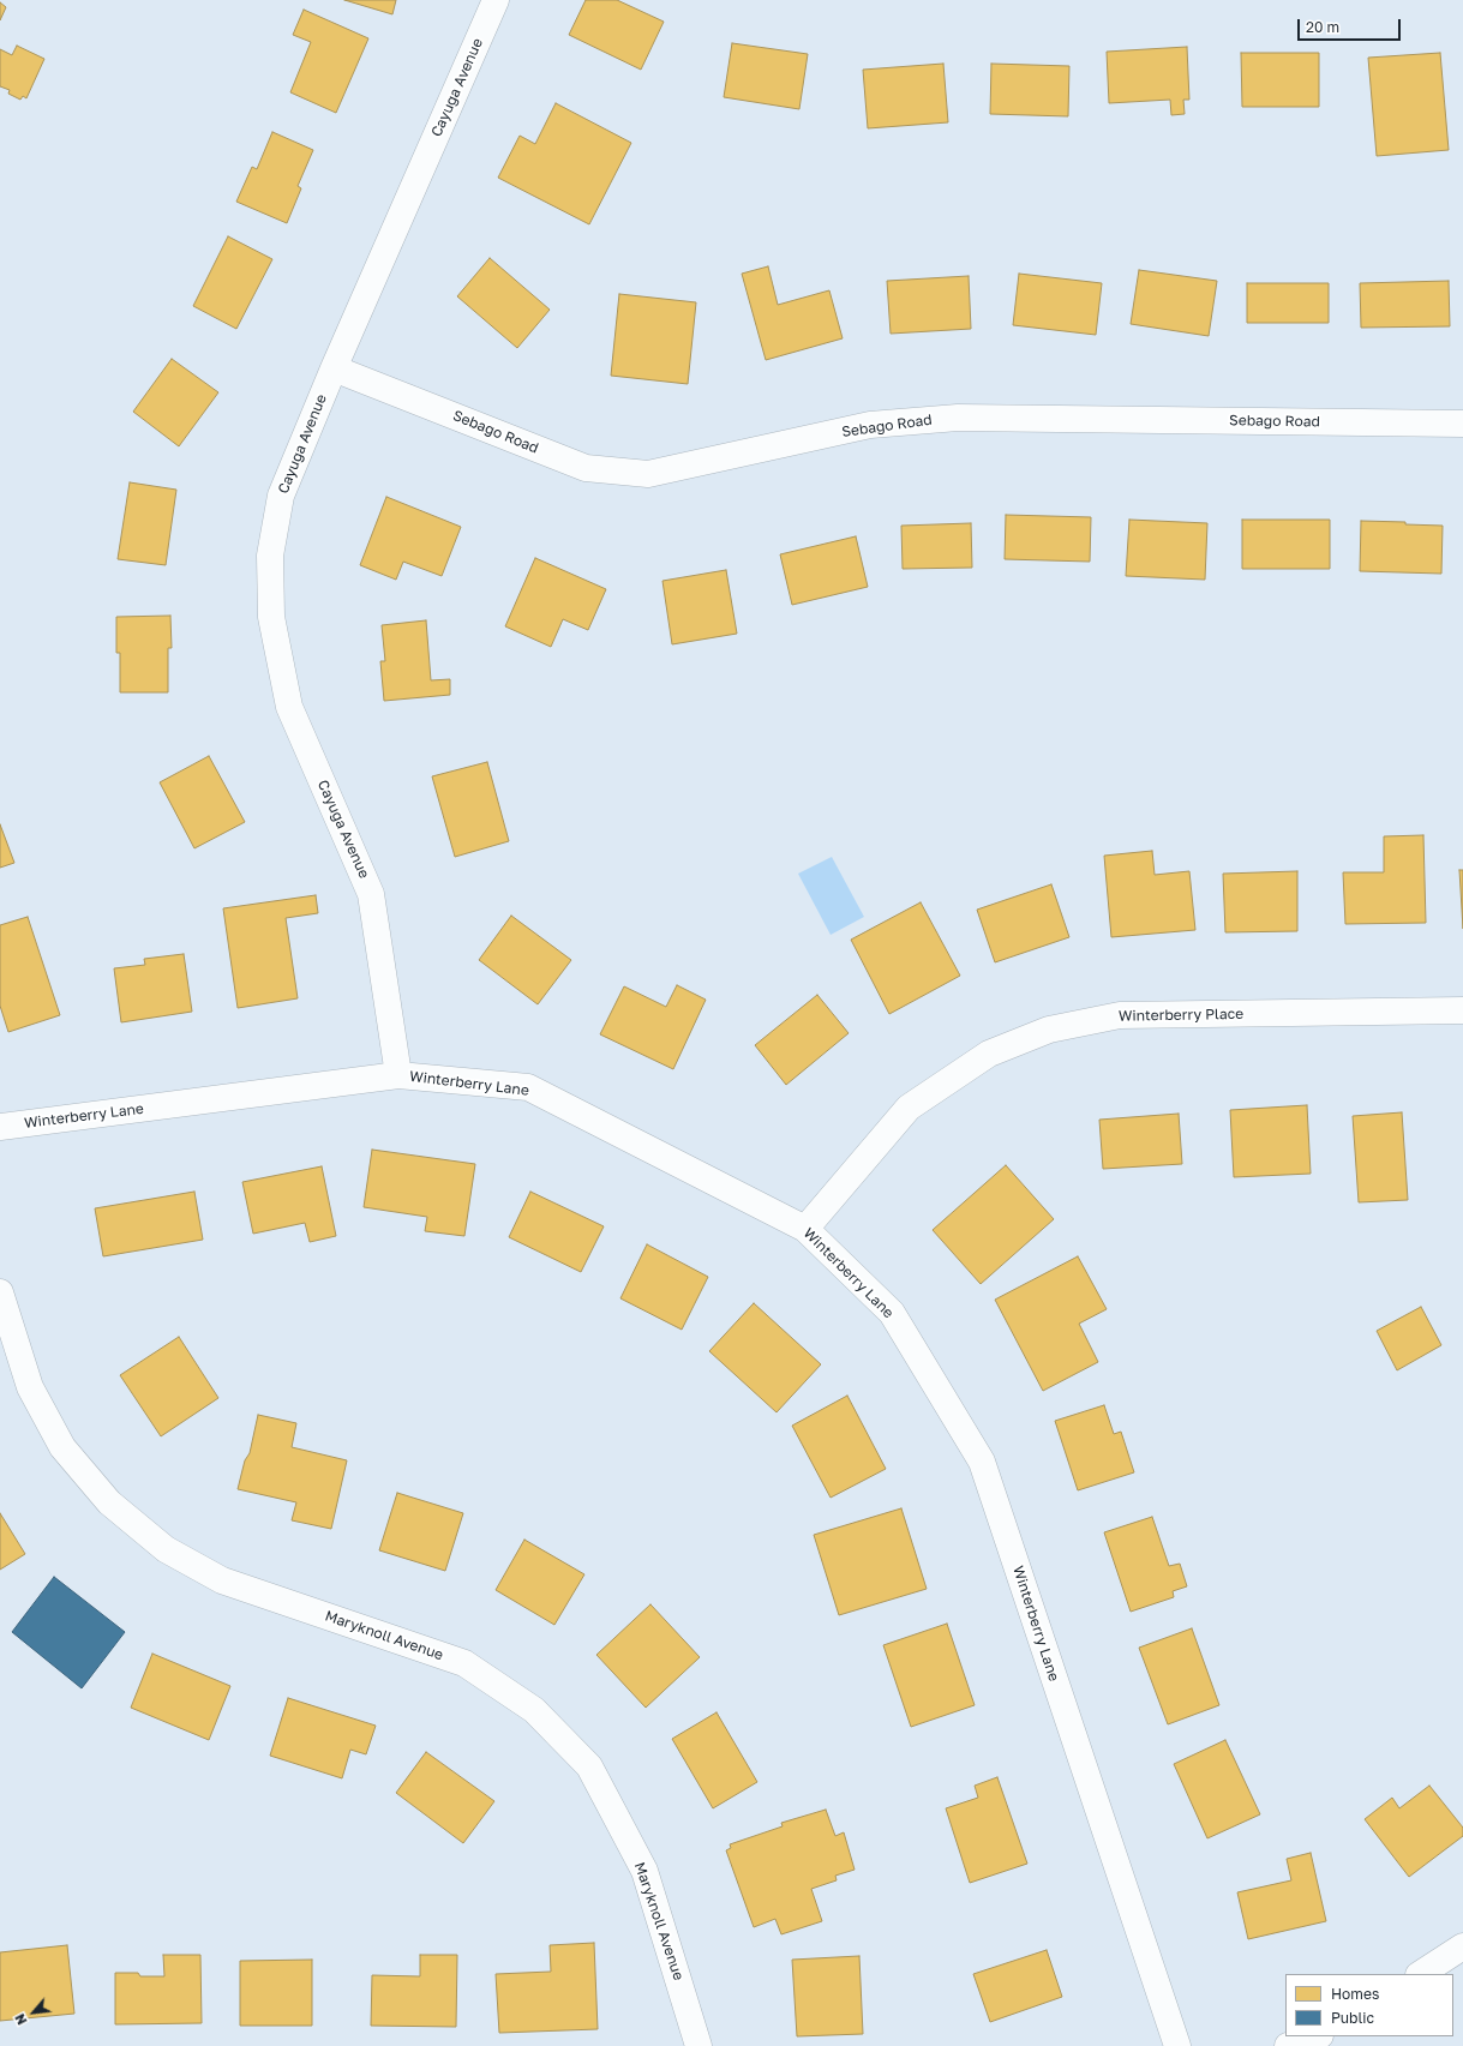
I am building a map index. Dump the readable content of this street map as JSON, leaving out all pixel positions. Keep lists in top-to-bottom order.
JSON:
{
  "streets": {
    "street": [
      "Cayuga Avenue",
      "Sebago Road",
      "Winterberry Place",
      "Winterberry Lane",
      "Maryknoll Avenue"
    ]
  },
  "crossings": [
    ["Cayuga Avenue", "Sebago Road"],
    ["Cayuga Avenue", "Winterberry Lane"],
    ["Winterberry Place", "Winterberry Lane"]
  ],
  "legend": ["Homes", "Public"],
  "scale_bar": "20 m",
  "north": "bottom left"
}
